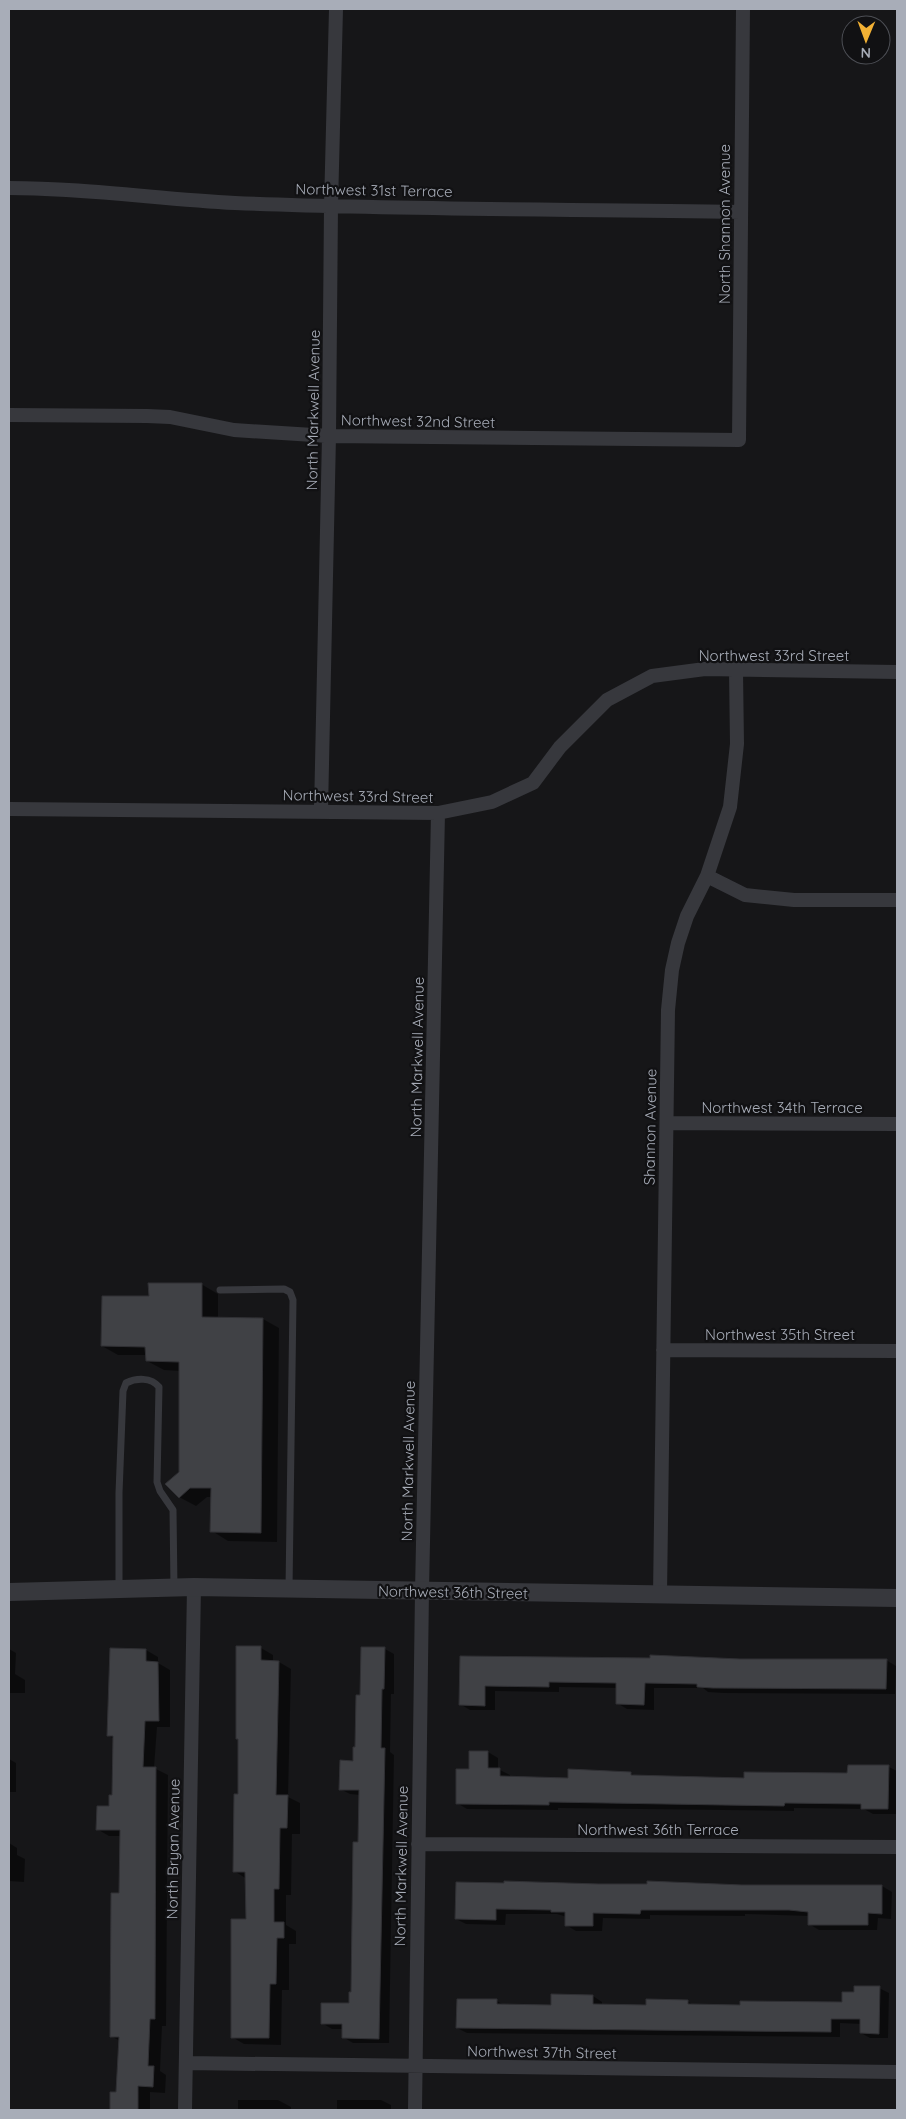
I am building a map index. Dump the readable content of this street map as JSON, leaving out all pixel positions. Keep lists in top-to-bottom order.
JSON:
{
  "streets": {
    "street": [
      "Northwest 31st Terrace",
      "North Shannon Avenue",
      "North Markwell Avenue",
      "Northwest 32nd Street",
      "Northwest 33rd Street",
      "Northwest 34th Terrace",
      "Shannon Avenue",
      "Northwest 35th Street",
      "Northwest 36th Street",
      "Northwest 36th Terrace",
      "North Bryan Avenue",
      "Northwest 37th Street"
    ]
  },
  "crossings": [
    ["Northwest 31st Terrace", "North Shannon Avenue"],
    ["Northwest 31st Terrace", "North Markwell Avenue"],
    ["North Shannon Avenue", "Northwest 32nd Street"],
    ["North Markwell Avenue", "Northwest 32nd Street"],
    ["North Markwell Avenue", "Northwest 33rd Street"],
    ["North Markwell Avenue", "Northwest 36th Street"],
    ["North Markwell Avenue", "Northwest 36th Terrace"],
    ["North Markwell Avenue", "Northwest 37th Street"],
    ["Northwest 33rd Street", "Shannon Avenue"],
    ["Northwest 34th Terrace", "Shannon Avenue"],
    ["Shannon Avenue", "Northwest 35th Street"],
    ["Shannon Avenue", "Northwest 36th Street"],
    ["Northwest 36th Street", "North Bryan Avenue"],
    ["North Bryan Avenue", "Northwest 37th Street"]
  ],
  "north": "bottom"
}
